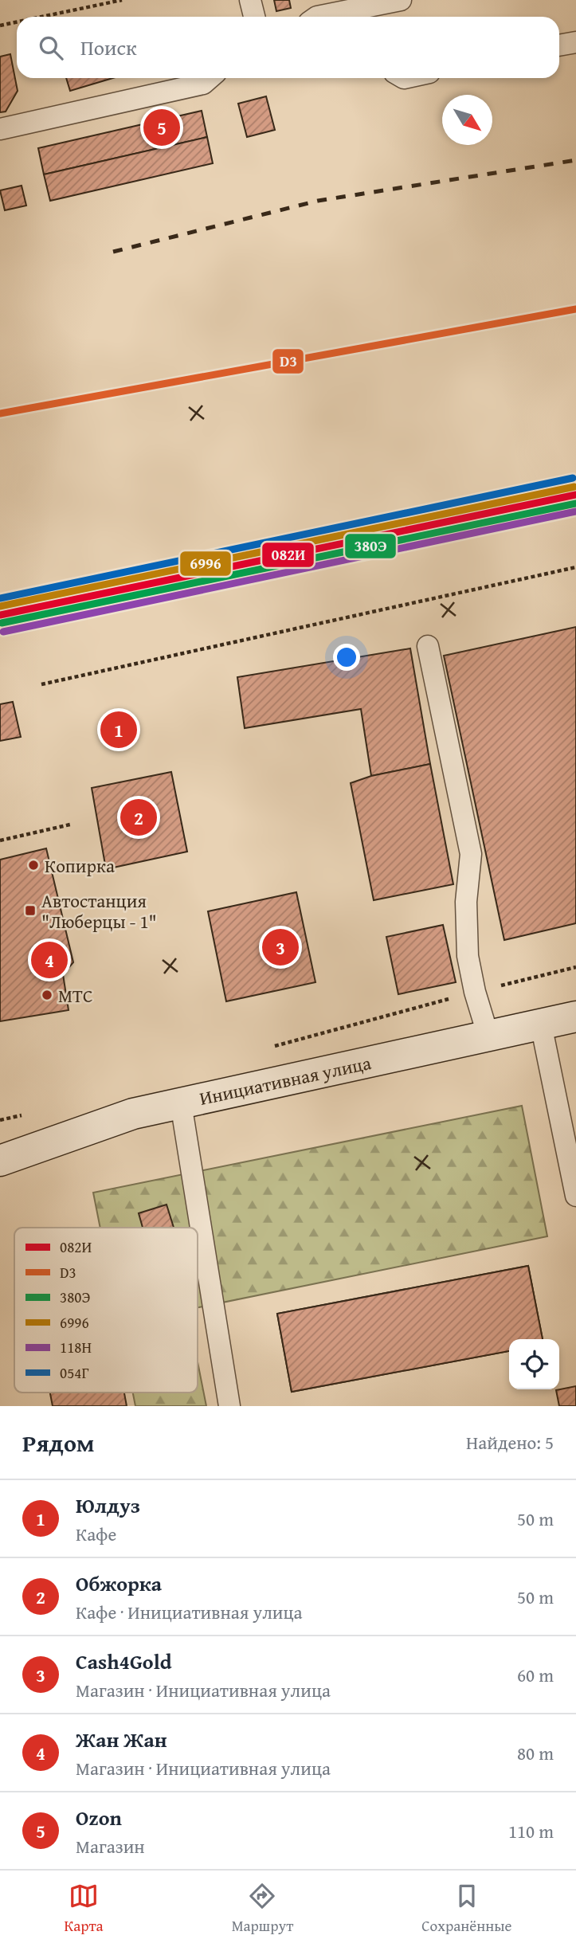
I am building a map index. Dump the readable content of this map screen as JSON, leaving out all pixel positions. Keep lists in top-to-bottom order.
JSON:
{
  "streets": {
    "main road": ["Инициативная улица"]
  },
  "places": {
    "other": ["Копирка", "МТС"],
    "transit": ["Автостанция \"Люберцы - 1\""]
  },
  "lines": [
    "transit line D3",
    "transit line 054Г",
    "transit line 6996",
    "transit line 082И",
    "transit line 380Э",
    "transit line 118Н"
  ],
  "legend": [
    "082И",
    "D3",
    "380Э",
    "6996",
    "118Н",
    "054Г"
  ],
  "north": "bottom right",
  "page": {
    "search": "Поиск",
    "pins": [
      "5",
      "1",
      "2",
      "3",
      "4"
    ],
    "heading": ["Рядом", "Найдено: 5"],
    "list": [
      {
        "mark": "1",
        "name": "Юлдуз",
        "note": "Кафе",
        "value": "50 m"
      },
      {
        "mark": "2",
        "name": "Обжорка",
        "note": "Кафе · Инициативная улица",
        "value": "50 m"
      },
      {
        "mark": "3",
        "name": "Cash4Gold",
        "note": "Магазин · Инициативная улица",
        "value": "60 m"
      },
      {
        "mark": "4",
        "name": "Жан Жан",
        "note": "Магазин · Инициативная улица",
        "value": "80 m"
      },
      {
        "mark": "5",
        "name": "Ozon",
        "note": "Магазин",
        "value": "110 m"
      }
    ],
    "nav": ["Карта", "Маршрут", "Сохранённые"]
  }
}
